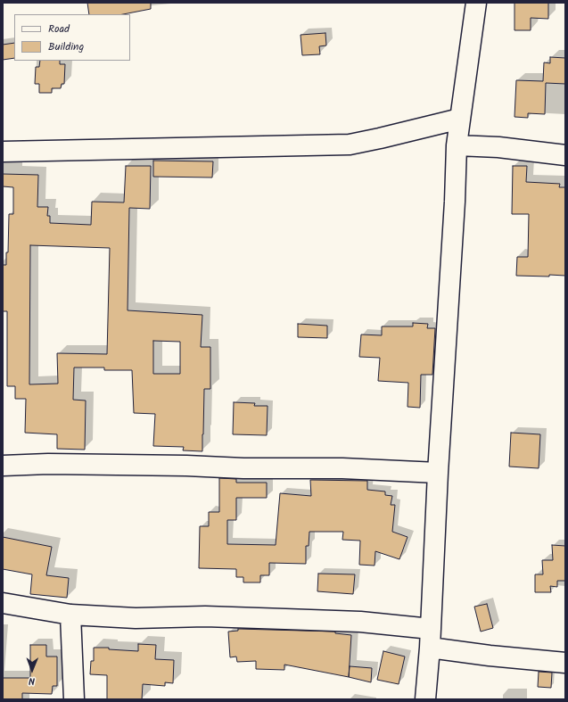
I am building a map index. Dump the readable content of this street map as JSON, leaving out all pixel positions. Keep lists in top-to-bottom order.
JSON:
{
  "legend": ["Road", "Building"],
  "north": "bottom"
}
